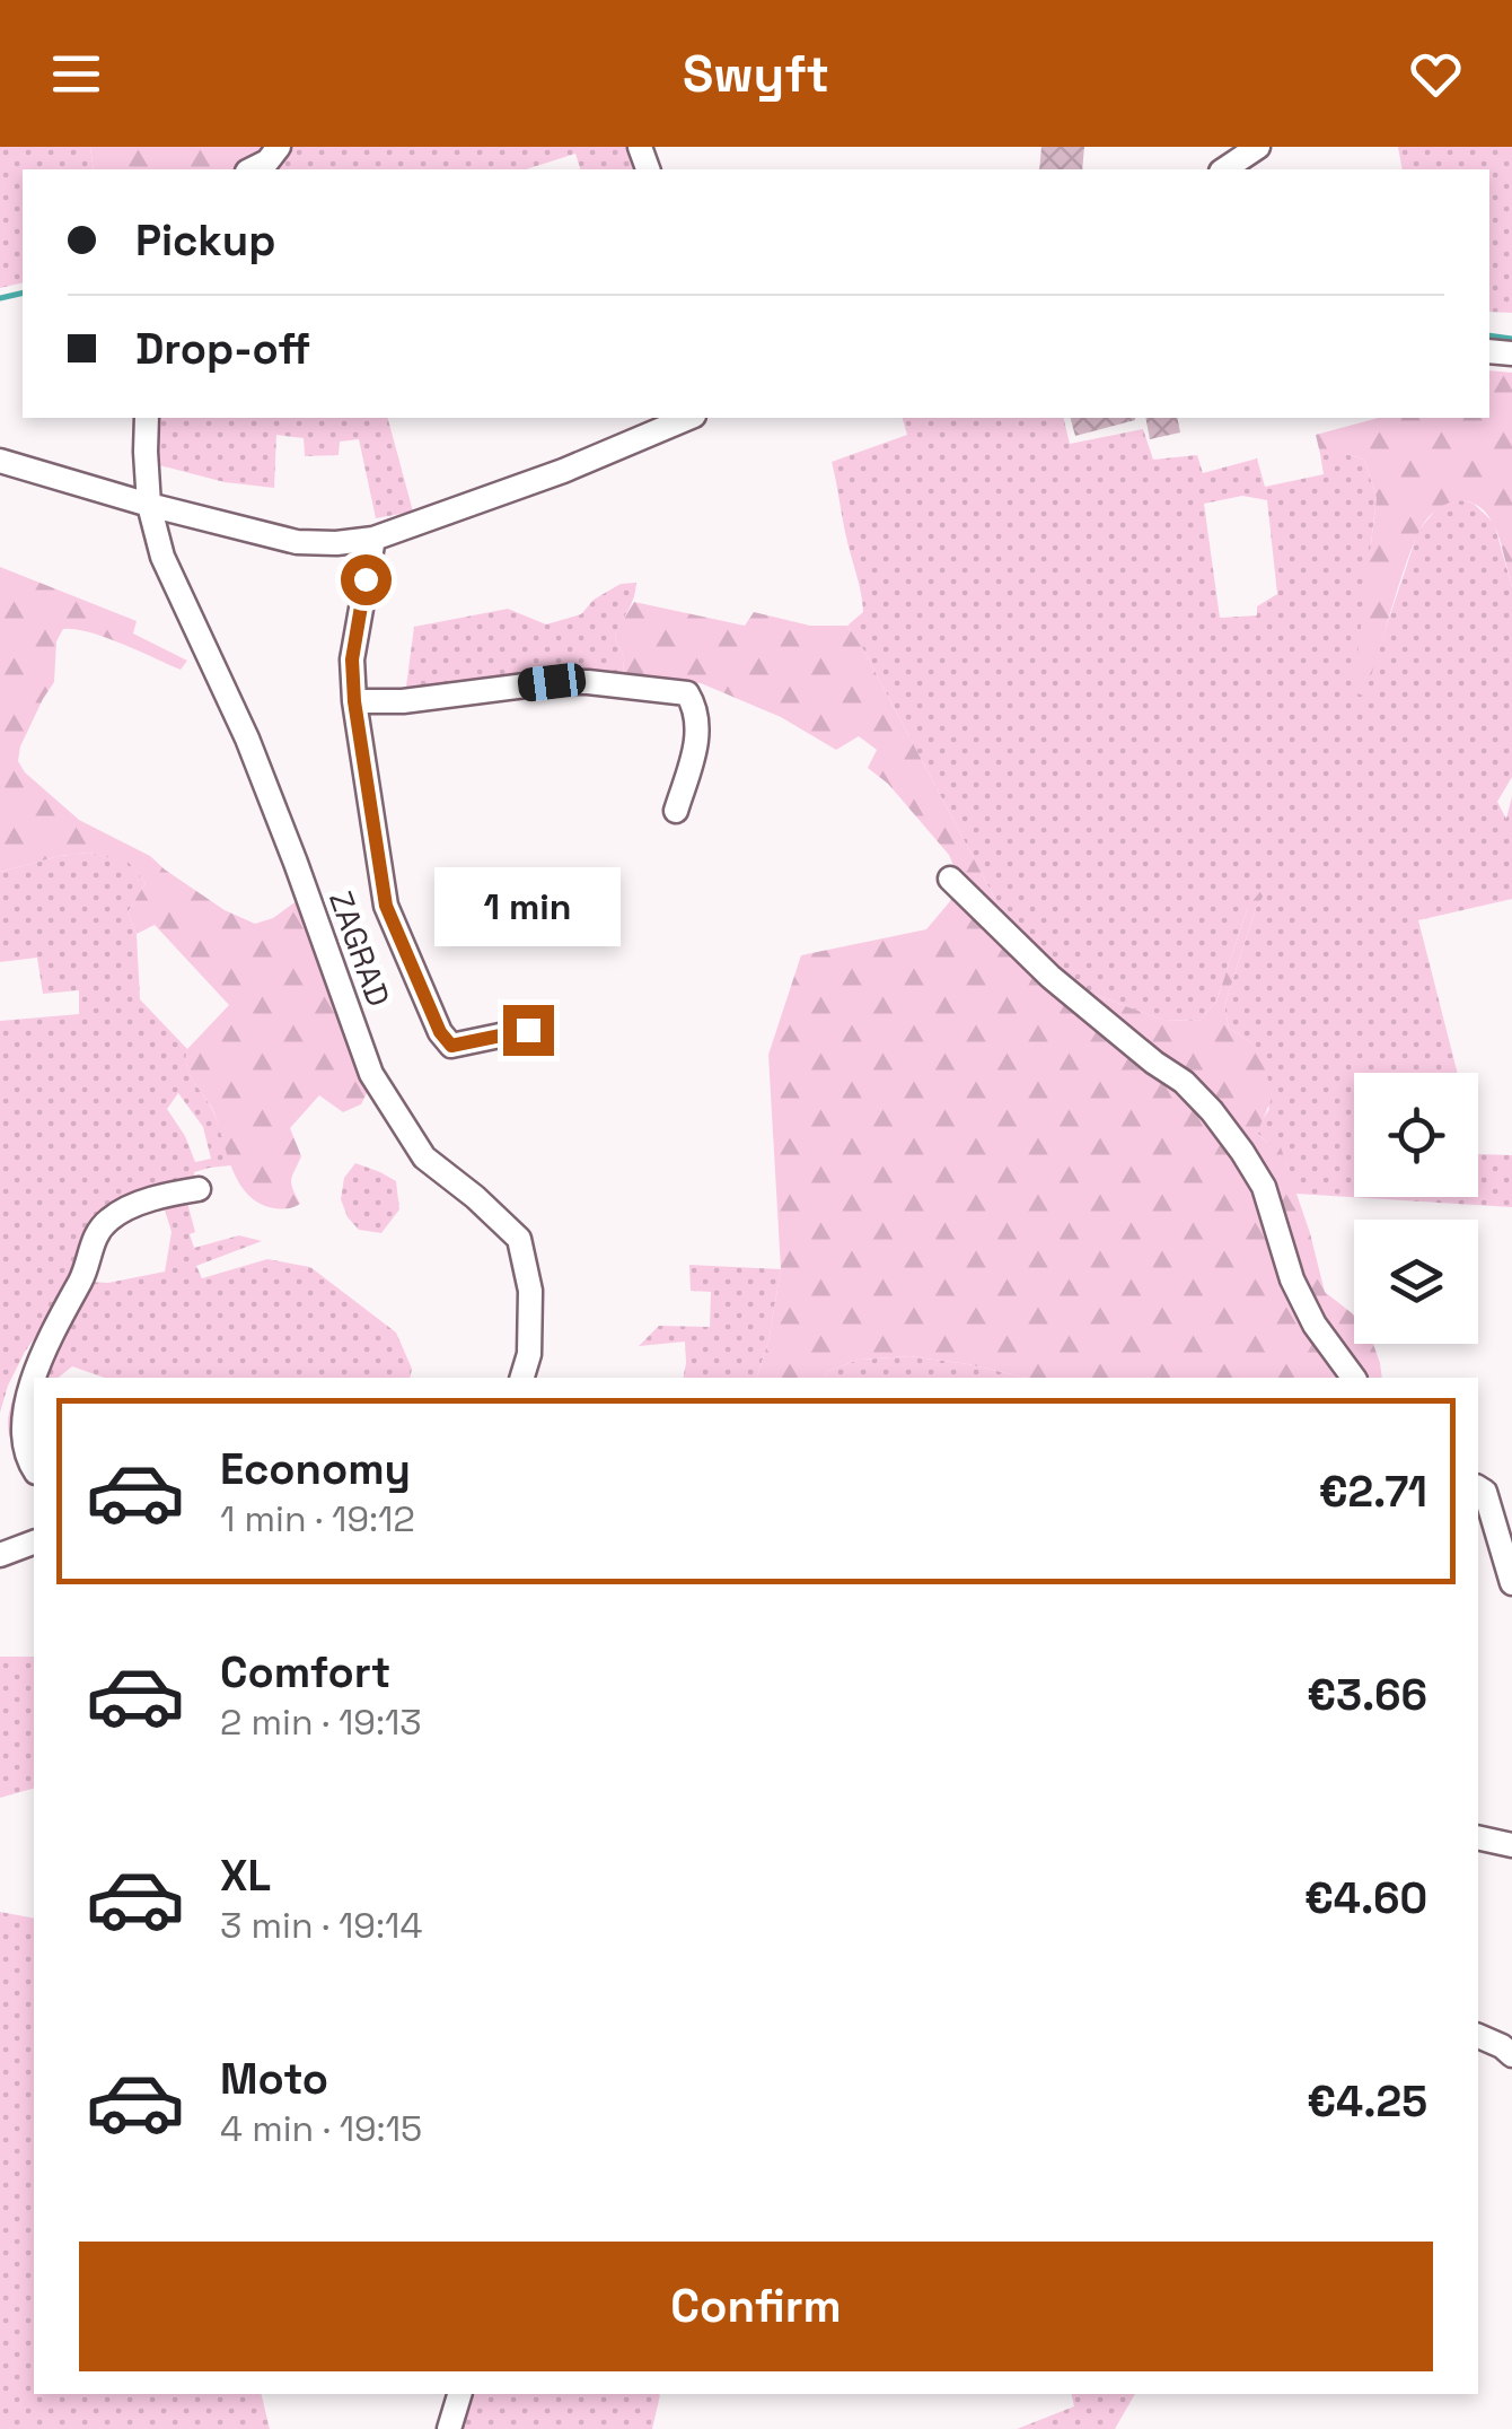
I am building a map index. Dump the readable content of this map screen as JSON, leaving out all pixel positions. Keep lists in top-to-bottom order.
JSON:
{
  "streets": {
    "street": ["ZAGRAD"]
  },
  "page": {
    "header": "Swyft",
    "banner": ["Pickup", "Drop-off"],
    "bubble": "1 min",
    "list": [
      {
        "name": "Economy",
        "note": "1 min · 19:12",
        "value": "€2.71"
      },
      {
        "name": "Comfort",
        "note": "2 min · 19:13",
        "value": "€3.66"
      },
      {
        "name": "XL",
        "note": "3 min · 19:14",
        "value": "€4.60"
      },
      {
        "name": "Moto",
        "note": "4 min · 19:15",
        "value": "€4.25"
      }
    ],
    "buttons": "Confirm"
  }
}
